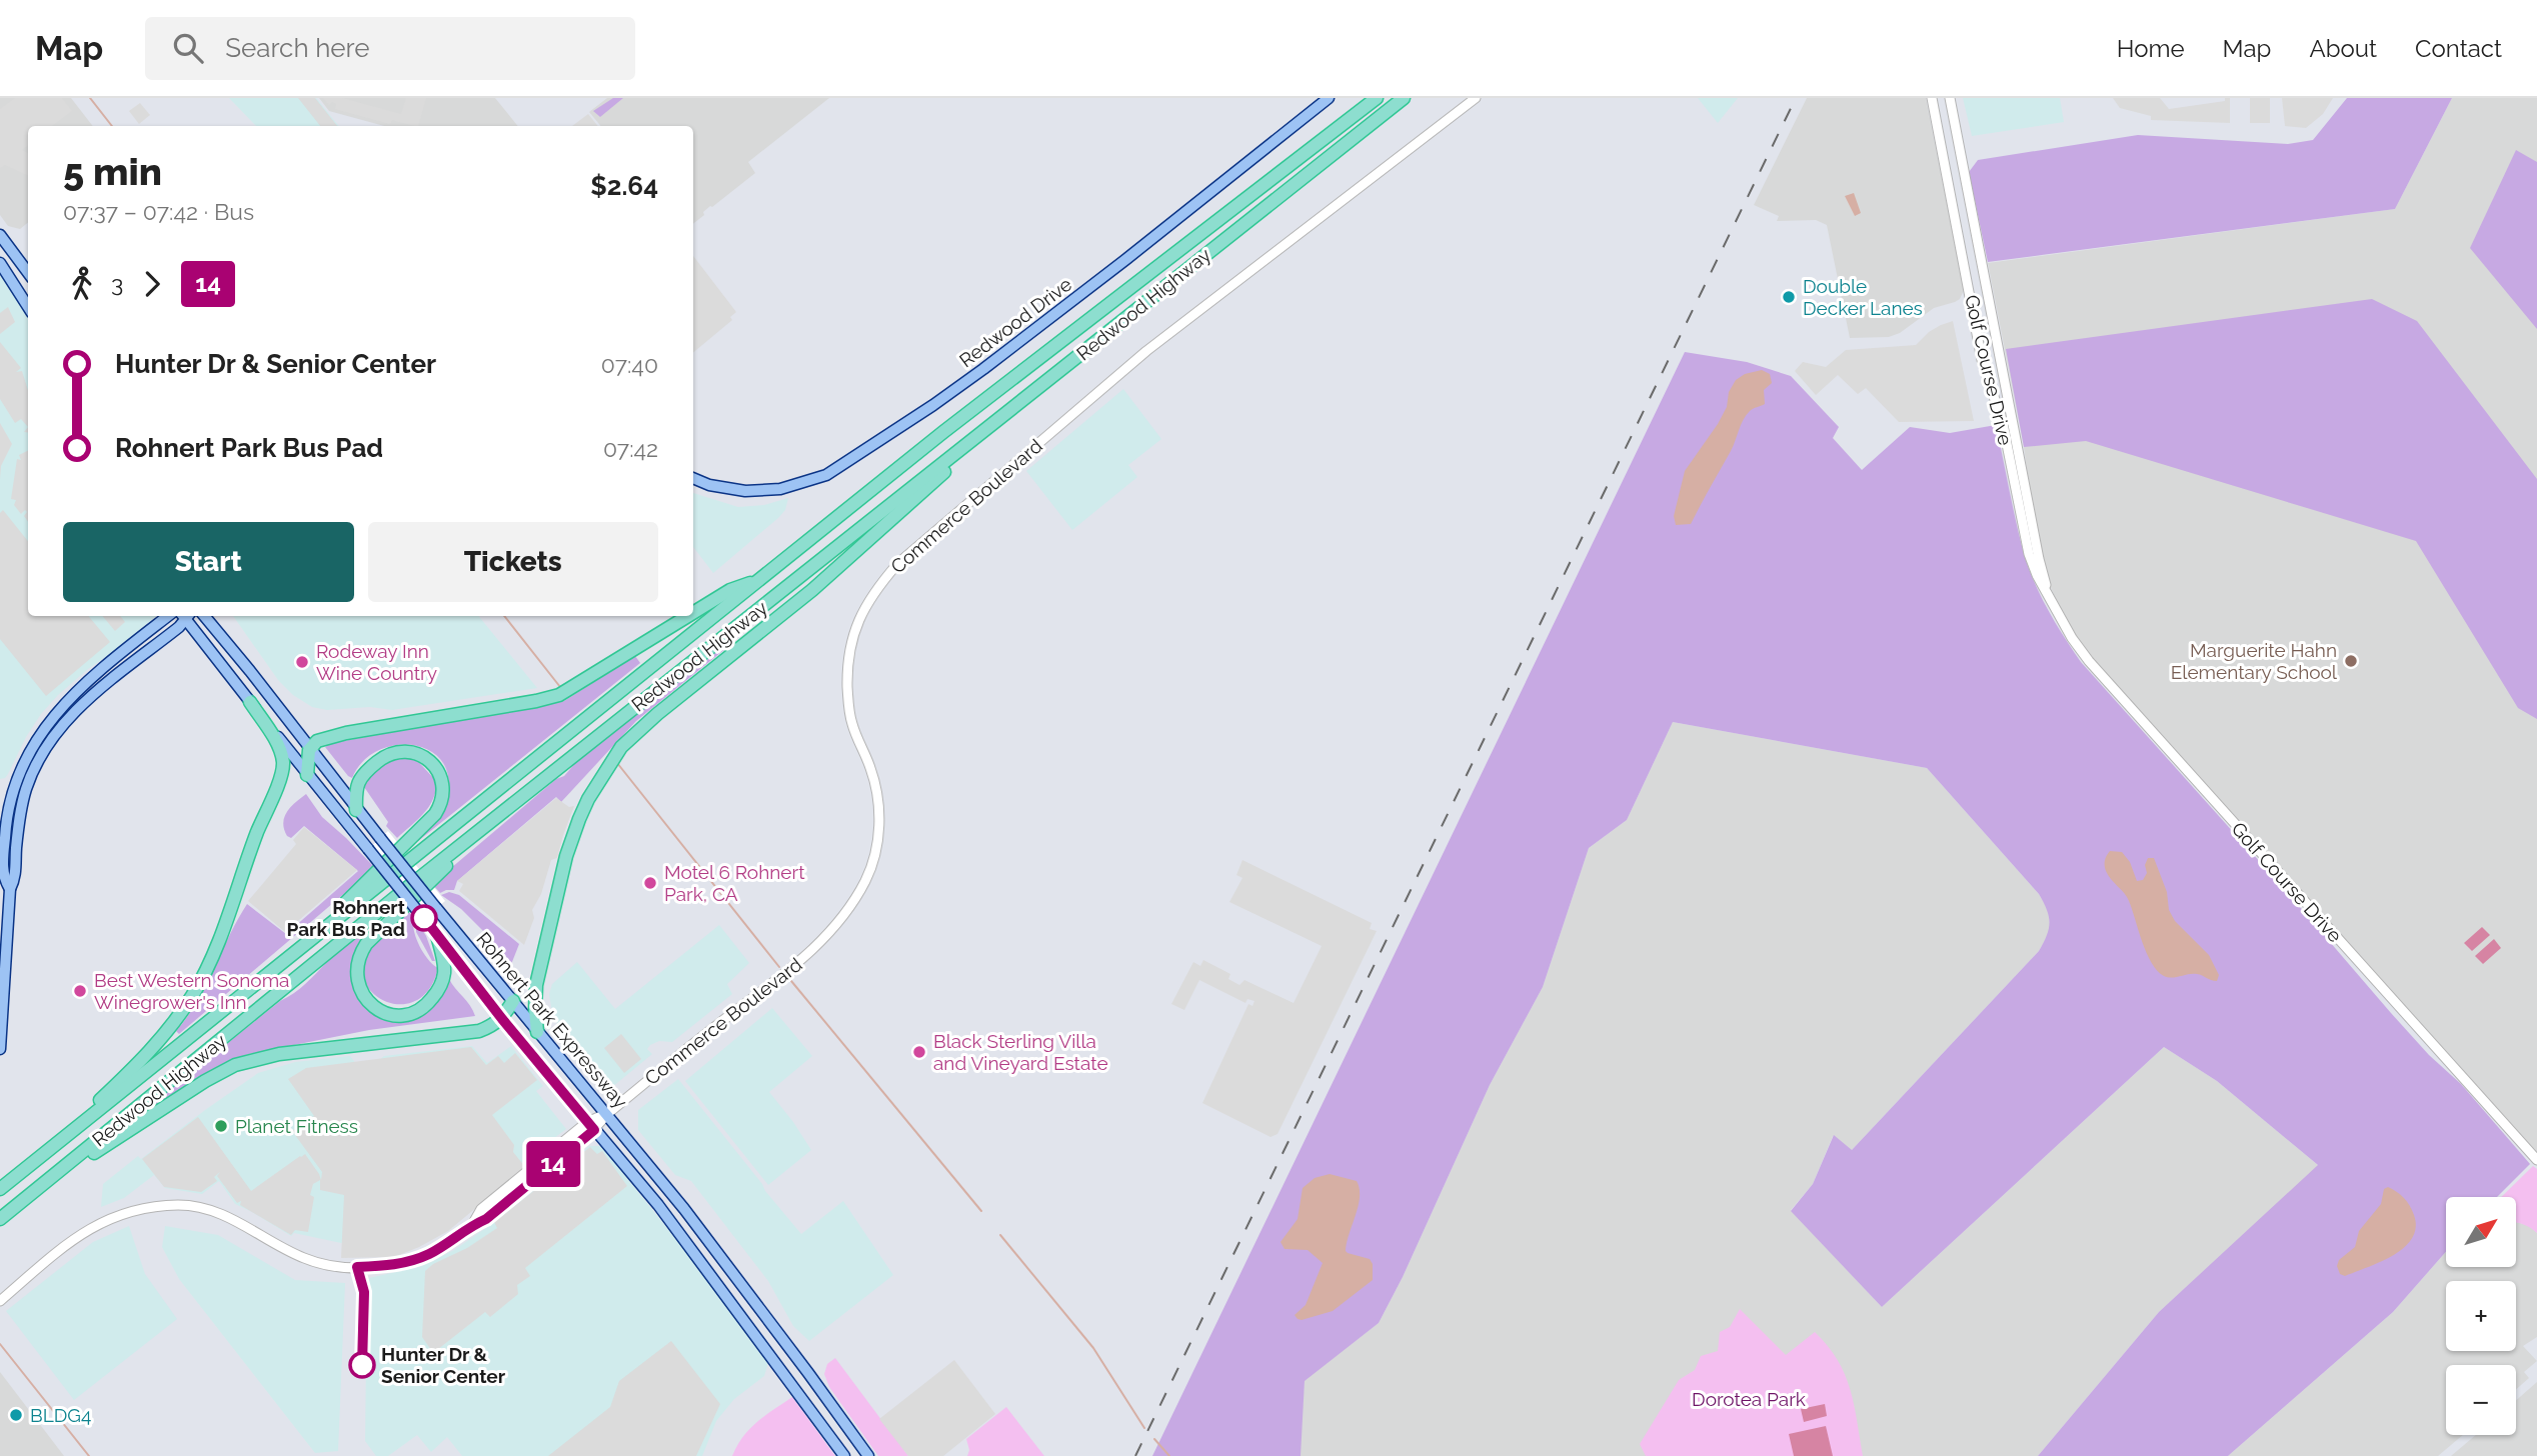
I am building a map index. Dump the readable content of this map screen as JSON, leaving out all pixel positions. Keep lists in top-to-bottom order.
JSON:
{
  "streets": {
    "highway": ["Redwood Highway"],
    "main road": ["Redwood Drive", "Rohnert Park Expressway"],
    "street": ["Golf Course Drive", "Commerce Boulevard"]
  },
  "crossings": [
    ["Commerce Boulevard", "Rohnert Park Expressway"]
  ],
  "parks": ["Dorotea Park"],
  "places": [
    "Double Decker Lanes",
    "Marguerite Hahn Elementary School",
    "Rodeway Inn Wine Country",
    "Motel 6 Rohnert Park, CA",
    "Rohnert Park Bus Pad",
    "Best Western Sonoma Winegrower's Inn",
    "Black Sterling Villa and Vineyard Estate",
    "Planet Fitness",
    "Hunter Dr & Senior Center",
    "BLDG4"
  ],
  "lines": ["bus line 14"],
  "north": "top right",
  "page": {
    "header": "Map",
    "search": "Search here",
    "nav": [
      "Home",
      "Map",
      "About",
      "Contact"
    ],
    "on_map": "14",
    "heading": ["5 min", "07:37 – 07:42 · Bus", "$2.64"],
    "legs": ["3", "14"],
    "list": [
      {
        "name": "Hunter Dr & Senior Center",
        "value": "07:40"
      },
      {
        "name": "Rohnert Park Bus Pad",
        "value": "07:42"
      }
    ],
    "buttons": ["Start", "Tickets"],
    "map_buttons": ["+", "−"]
  }
}
